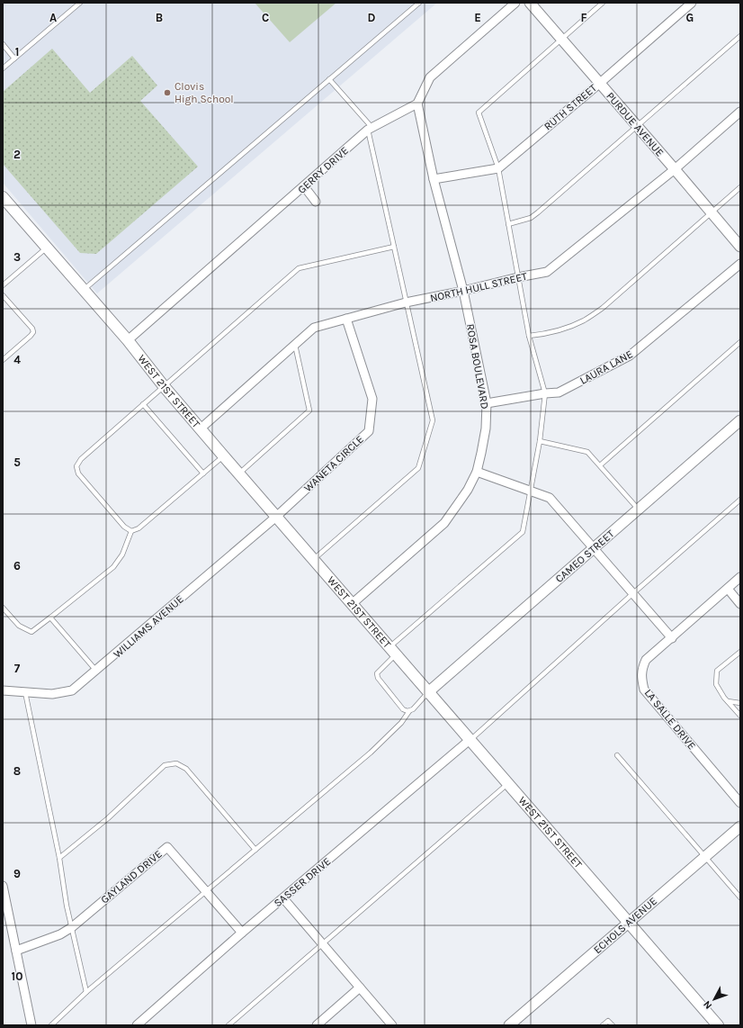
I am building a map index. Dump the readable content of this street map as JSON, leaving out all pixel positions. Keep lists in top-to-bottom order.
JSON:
{
  "streets": {
    "main road": ["WEST 21ST STREET"],
    "street": [
      "RUTH STREET",
      "PURDUE AVENUE",
      "GERRY DRIVE",
      "NORTH HULL STREET",
      "ROSA BOULEVARD",
      "LAURA LANE",
      "WANETA CIRCLE",
      "CAMEO STREET",
      "WILLIAMS AVENUE",
      "LA SALLE DRIVE",
      "GAYLAND DRIVE",
      "SASSER DRIVE",
      "ECHOLS AVENUE"
    ]
  },
  "crossings": [
    ["RUTH STREET", "PURDUE AVENUE"],
    ["PURDUE AVENUE", "NORTH HULL STREET"],
    ["GERRY DRIVE", "ROSA BOULEVARD"],
    ["GERRY DRIVE", "WEST 21ST STREET"],
    ["NORTH HULL STREET", "ROSA BOULEVARD"],
    ["NORTH HULL STREET", "WEST 21ST STREET"],
    ["NORTH HULL STREET", "WANETA CIRCLE"],
    ["ROSA BOULEVARD", "LAURA LANE"],
    ["ROSA BOULEVARD", "WEST 21ST STREET"],
    ["WEST 21ST STREET", "WANETA CIRCLE"],
    ["WEST 21ST STREET", "CAMEO STREET"],
    ["WEST 21ST STREET", "WILLIAMS AVENUE"],
    ["WEST 21ST STREET", "SASSER DRIVE"],
    ["WEST 21ST STREET", "ECHOLS AVENUE"],
    ["WANETA CIRCLE", "WILLIAMS AVENUE"],
    ["GAYLAND DRIVE", "SASSER DRIVE"]
  ],
  "places": ["Clovis High School"],
  "north": "bottom left",
  "grid": {
    "columns": [
      "A",
      "B",
      "C",
      "D",
      "E",
      "F",
      "G"
    ],
    "rows": [
      "1",
      "2",
      "3",
      "4",
      "5",
      "6",
      "7",
      "8",
      "9",
      "10"
    ]
  }
}
